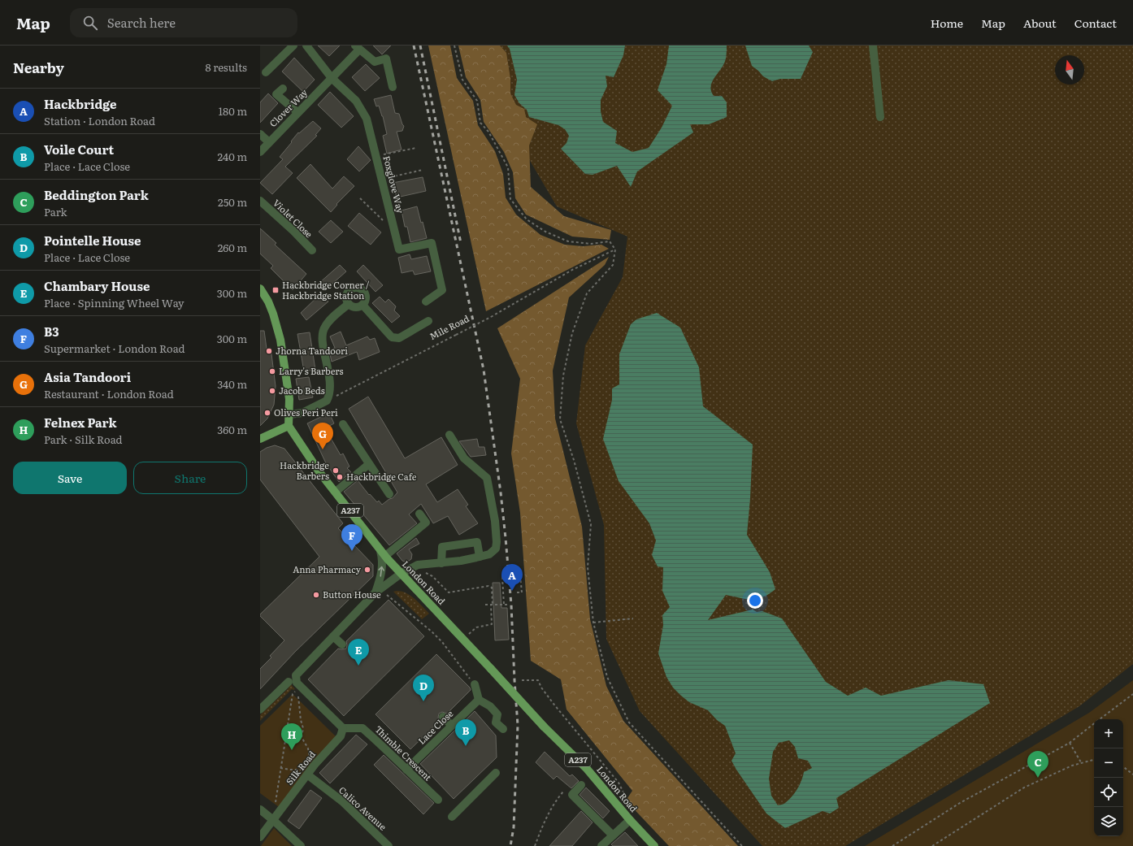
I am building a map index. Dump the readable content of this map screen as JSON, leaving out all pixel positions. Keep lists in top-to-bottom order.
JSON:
{
  "streets": {
    "main road": ["A237", "London Road"],
    "street": [
      "Clover Way",
      "Foxglove Way",
      "Violet Close",
      "Lace Close",
      "Thimble Crescent",
      "Silk Road",
      "Calico Avenue"
    ],
    "path": ["Mile Road"]
  },
  "crossings": [
    ["Clover Way", "Foxglove Way"],
    ["Lace Close", "Thimble Crescent"],
    ["Thimble Crescent", "Silk Road"],
    ["Silk Road", "Calico Avenue"]
  ],
  "places": {
    "transit": ["Hackbridge Corner / Hackbridge Station"],
    "other": [
      "Jhorna Tandoori",
      "Larry's Barbers",
      "Jacob Beds",
      "Olives Peri Peri",
      "Hackbridge Barbers",
      "Hackbridge Cafe",
      "Anna Pharmacy",
      "Button House"
    ]
  },
  "north": "top",
  "page": {
    "header": "Map",
    "search": "Search here",
    "nav": [
      "Home",
      "Map",
      "About",
      "Contact"
    ],
    "heading": ["Nearby", "8 results"],
    "list": [
      {
        "mark": "A",
        "name": "Hackbridge",
        "note": "Station · London Road",
        "value": "180 m"
      },
      {
        "mark": "B",
        "name": "Voile Court",
        "note": "Place · Lace Close",
        "value": "240 m"
      },
      {
        "mark": "C",
        "name": "Beddington Park",
        "note": "Park",
        "value": "250 m"
      },
      {
        "mark": "D",
        "name": "Pointelle House",
        "note": "Place · Lace Close",
        "value": "260 m"
      },
      {
        "mark": "E",
        "name": "Chambary House",
        "note": "Place · Spinning Wheel Way",
        "value": "300 m"
      },
      {
        "mark": "F",
        "name": "B3",
        "note": "Supermarket · London Road",
        "value": "300 m"
      },
      {
        "mark": "G",
        "name": "Asia Tandoori",
        "note": "Restaurant · London Road",
        "value": "340 m"
      },
      {
        "mark": "H",
        "name": "Felnex Park",
        "note": "Park · Silk Road",
        "value": "360 m"
      }
    ],
    "pins": [
      "G",
      "F",
      "A",
      "E",
      "D",
      "B",
      "H",
      "C"
    ],
    "buttons": ["Save", "Share"],
    "map_buttons": ["+", "−"]
  }
}
